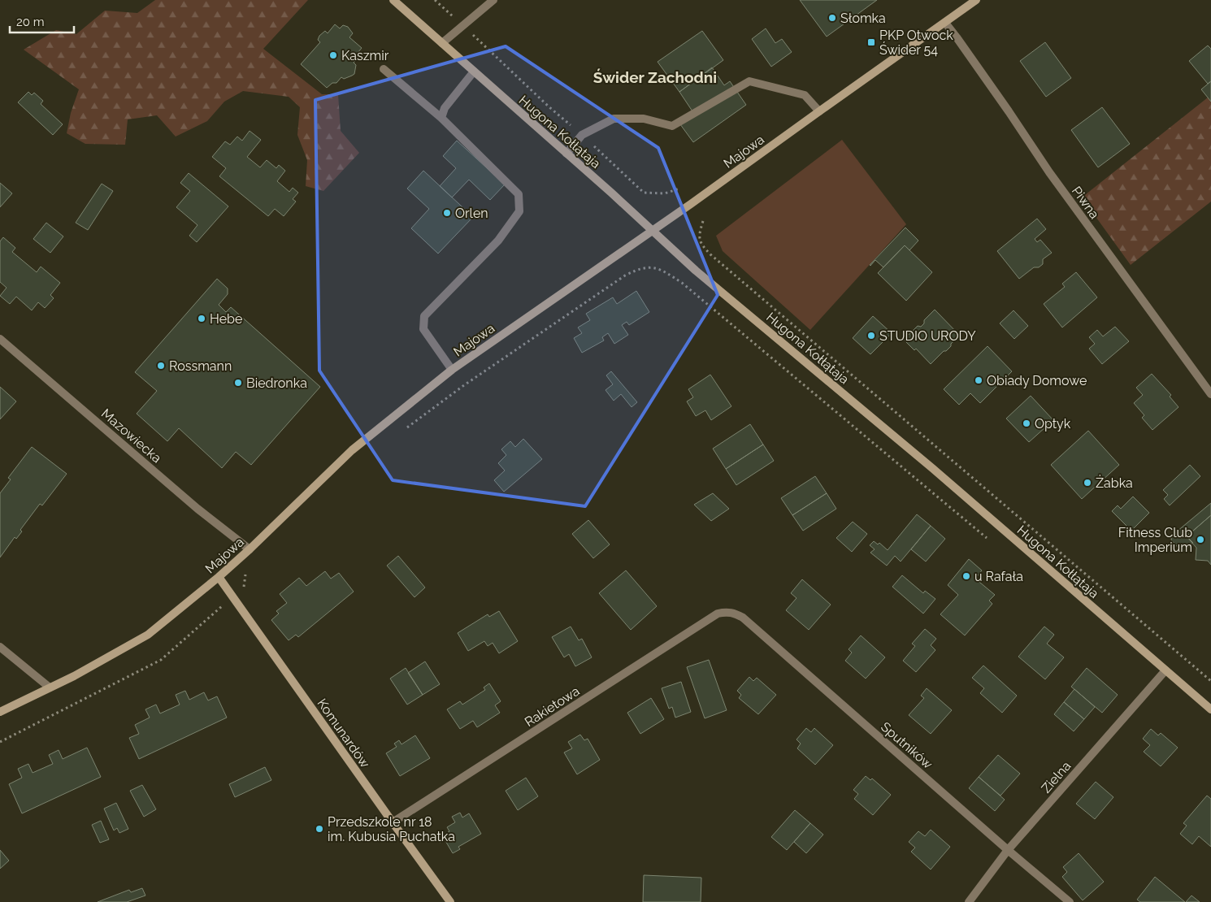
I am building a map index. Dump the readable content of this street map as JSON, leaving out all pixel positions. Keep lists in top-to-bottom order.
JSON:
{
  "streets": {
    "street": [
      "Hugona Kołłątaja",
      "Majowa",
      "Piwna",
      "Mazowiecka",
      "Rakietowa",
      "Komunardów",
      "Sputników",
      "Zielna"
    ]
  },
  "crossings": [
    ["Hugona Kołłątaja", "Majowa"],
    ["Hugona Kołłątaja", "Zielna"],
    ["Majowa", "Piwna"],
    ["Majowa", "Mazowiecka"],
    ["Majowa", "Komunardów"],
    ["Rakietowa", "Komunardów"],
    ["Rakietowa", "Sputników"],
    ["Sputników", "Zielna"]
  ],
  "districts": ["Świder Zachodni"],
  "places": {
    "other": [
      "Słomka",
      "Kaszmir",
      "Orlen",
      "Hebe",
      "STUDIO URODY",
      "Rossmann",
      "Obiady Domowe",
      "Biedronka",
      "Optyk",
      "Żabka",
      "Fitness Club Imperium",
      "u Rafała",
      "Przedszkole nr 18 im. Kubusia Puchatka"
    ],
    "transit": ["PKP Otwock Świder 54"]
  },
  "scale_bar": "20 m"
}
